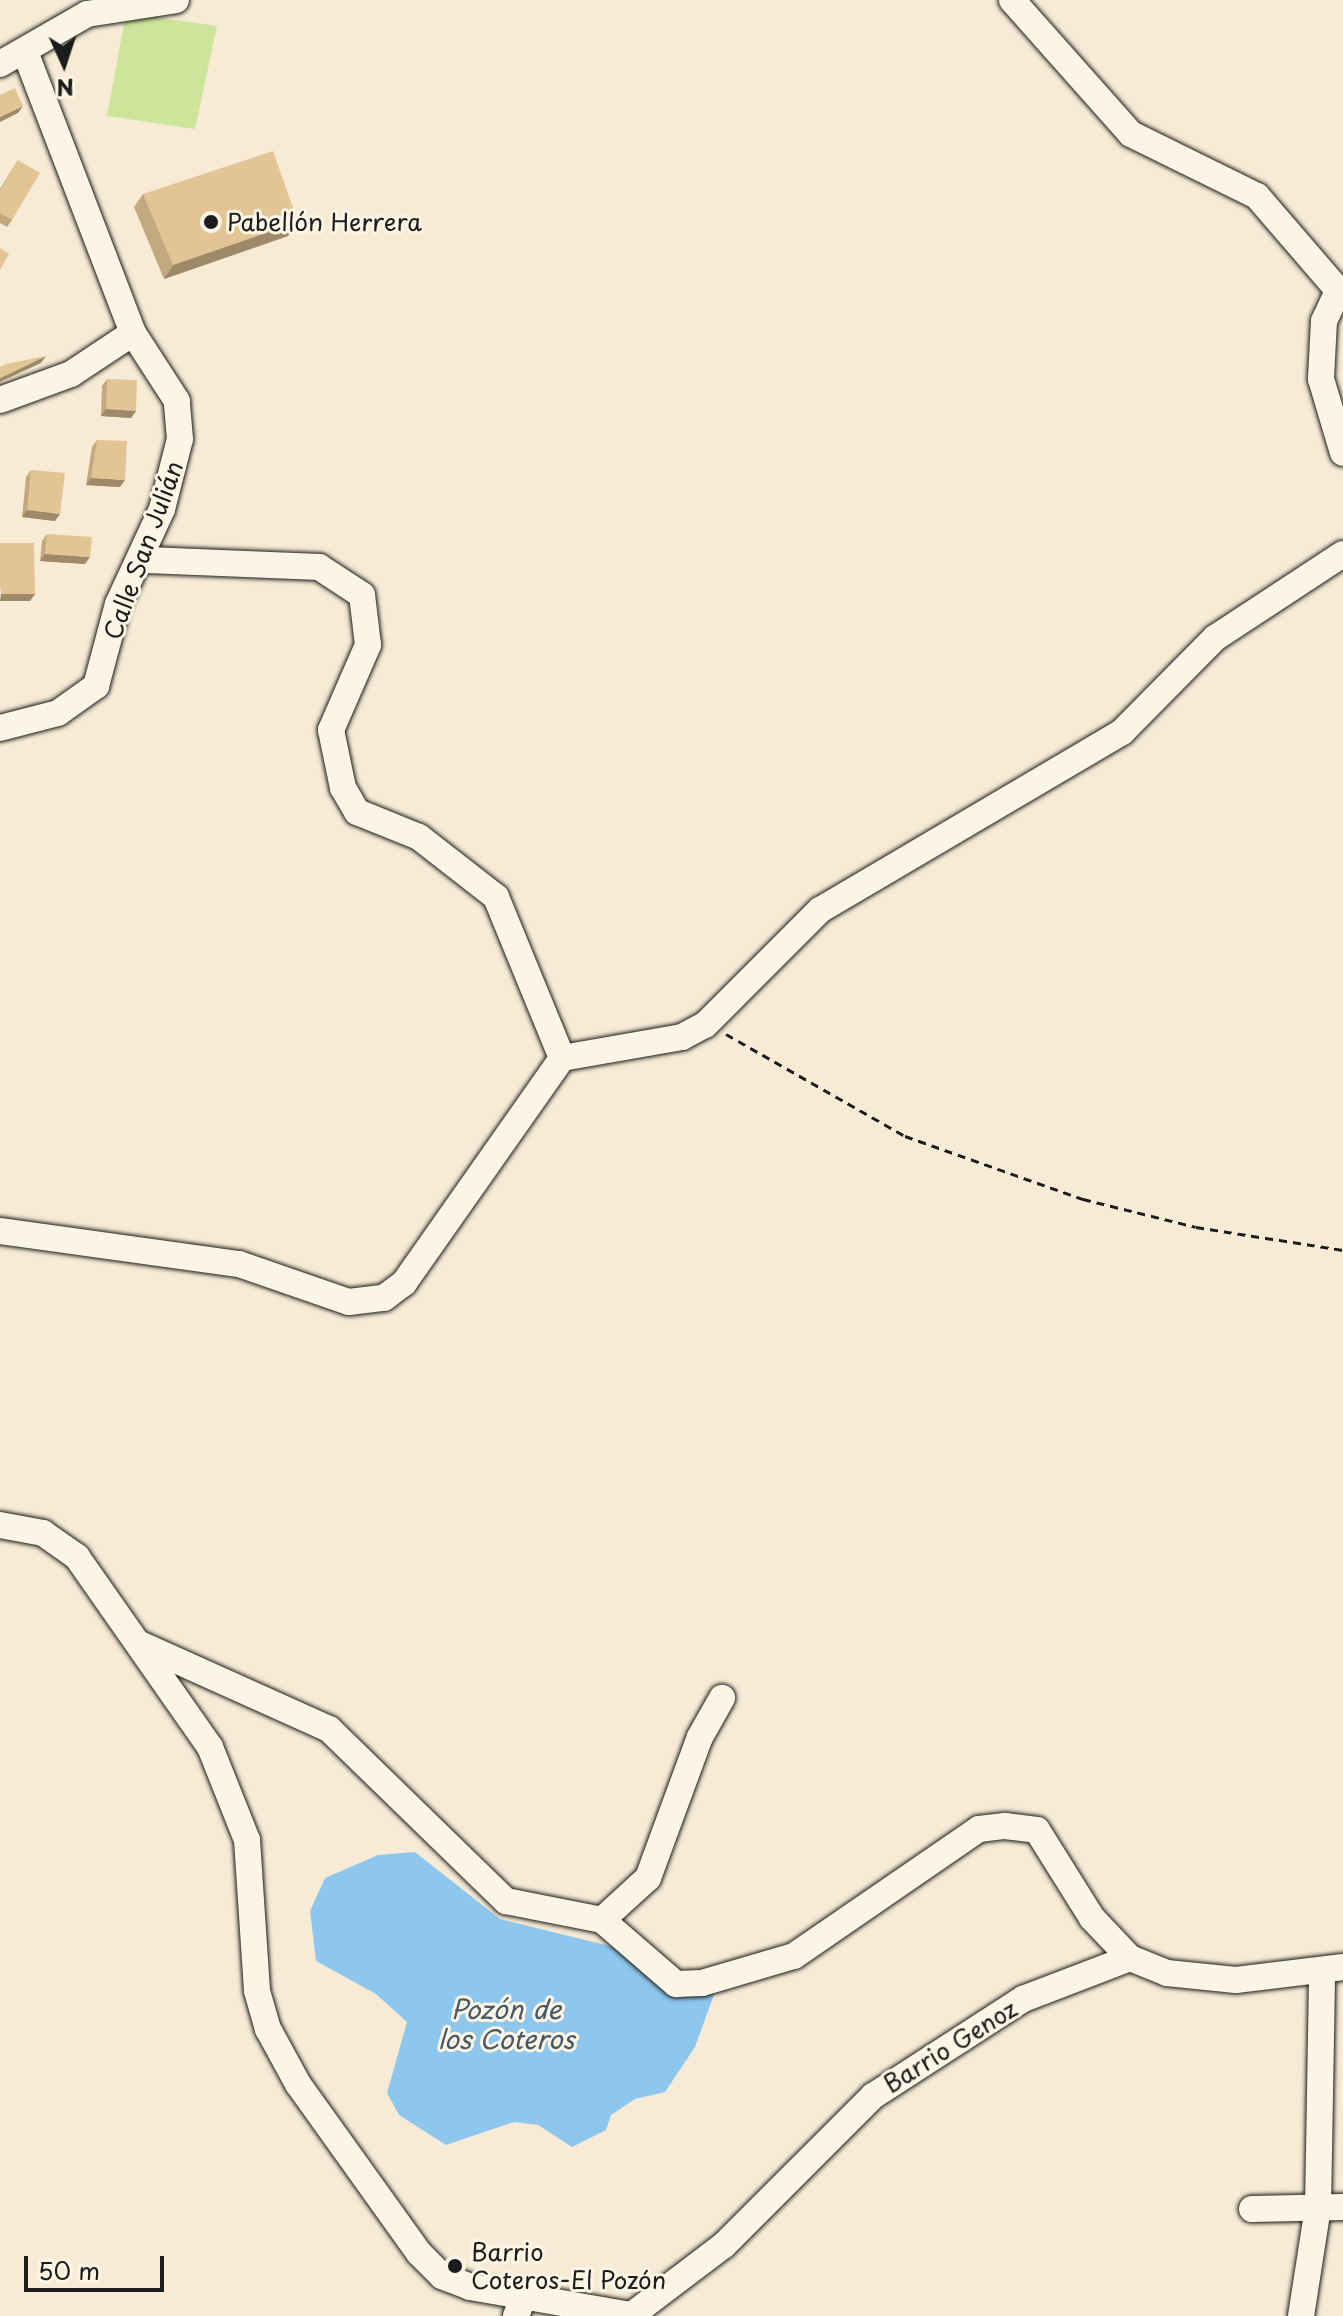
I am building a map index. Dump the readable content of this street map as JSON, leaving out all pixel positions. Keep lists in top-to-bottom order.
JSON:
{
  "streets": {
    "street": ["Calle San Julián", "Barrio Genoz"]
  },
  "water": ["Pozón de los Coteros"],
  "places": ["Pabellón Herrera", "Barrio Coteros-El Pozón"],
  "scale_bar": "50 m",
  "north": "bottom"
}
